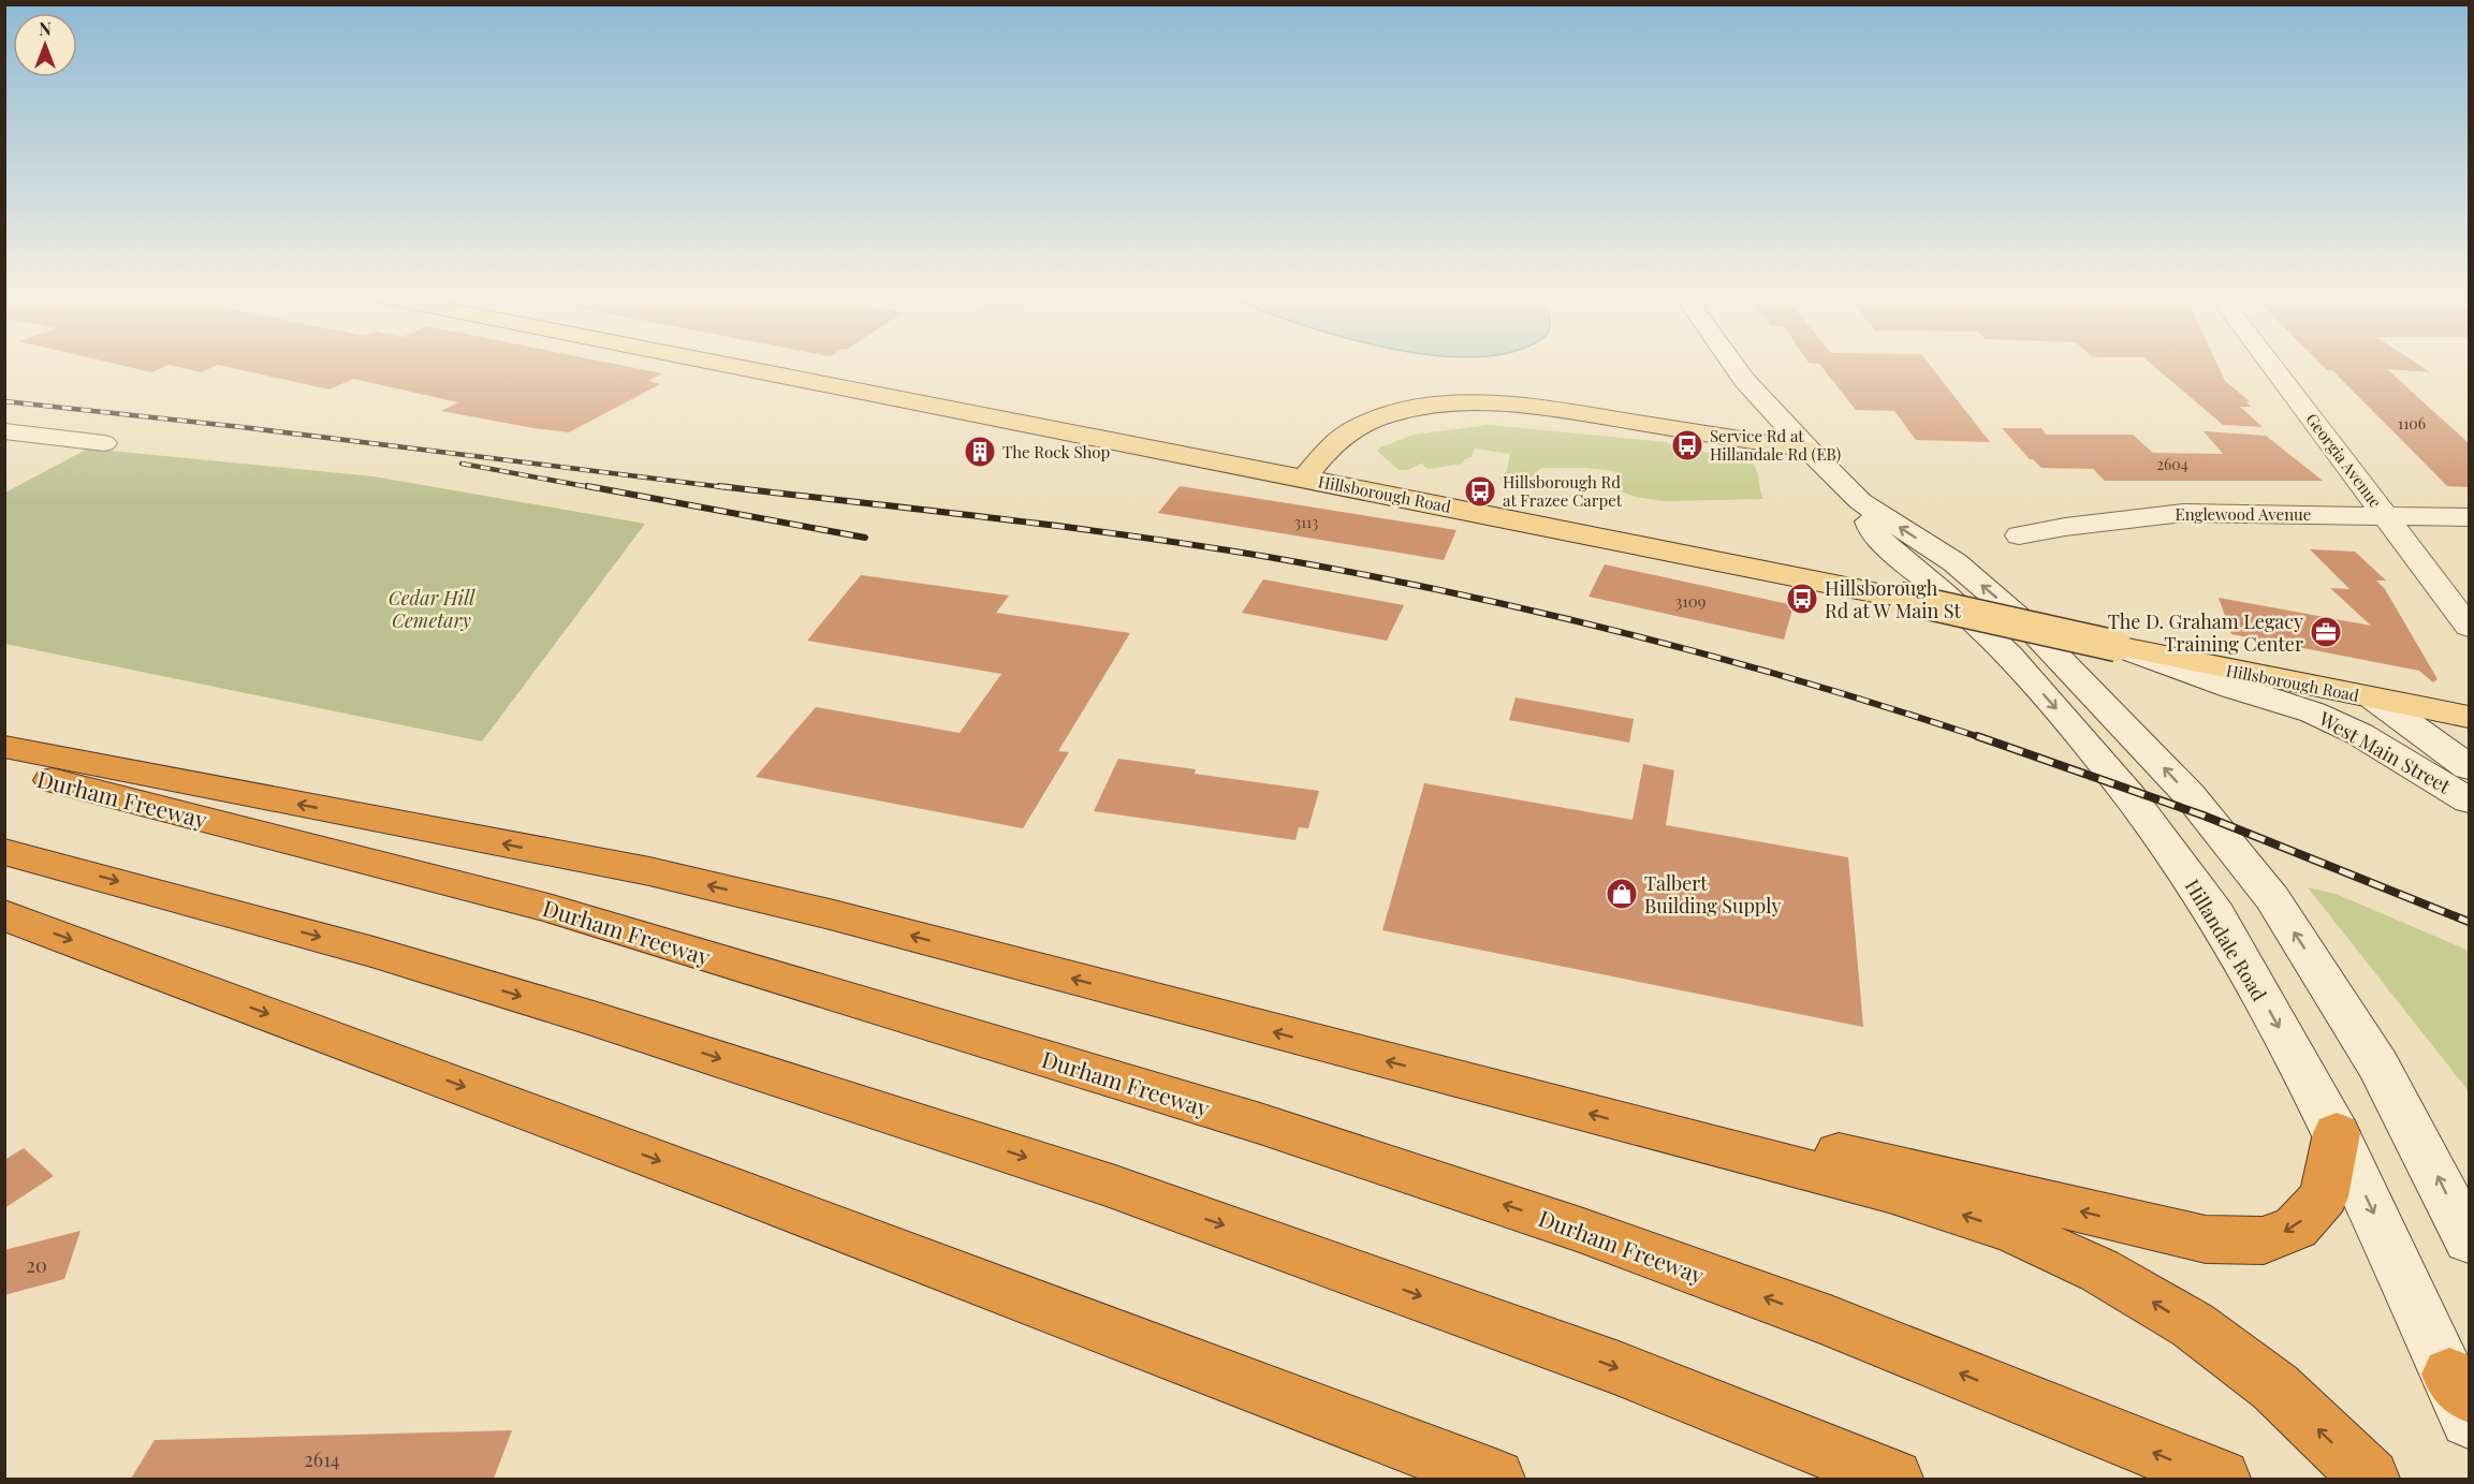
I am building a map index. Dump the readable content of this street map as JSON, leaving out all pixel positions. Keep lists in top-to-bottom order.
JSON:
{
  "streets": {
    "highway": ["Durham Freeway"],
    "main road": [
      "Georgia Avenue",
      "Hillsborough Road",
      "Englewood Avenue",
      "West Main Street",
      "Hillandale Road"
    ]
  },
  "crossings": [
    ["Georgia Avenue", "Englewood Avenue"],
    ["Hillsborough Road", "West Main Street"]
  ],
  "parks": ["Cedar Hill Cemetary"],
  "places": {
    "bus stop": ["Service Rd at Hillandale Rd (EB)", "Hillsborough Rd at Frazee Carpet", "Hillsborough Rd at W Main St"],
    "building": ["The Rock Shop"],
    "office": ["The D. Graham Legacy Training Center"],
    "shop": ["Talbert Building Supply"]
  },
  "house_numbers": [
    "1106",
    "2604",
    "3113",
    "3109",
    "20",
    "2614"
  ],
  "north": "top"
}
